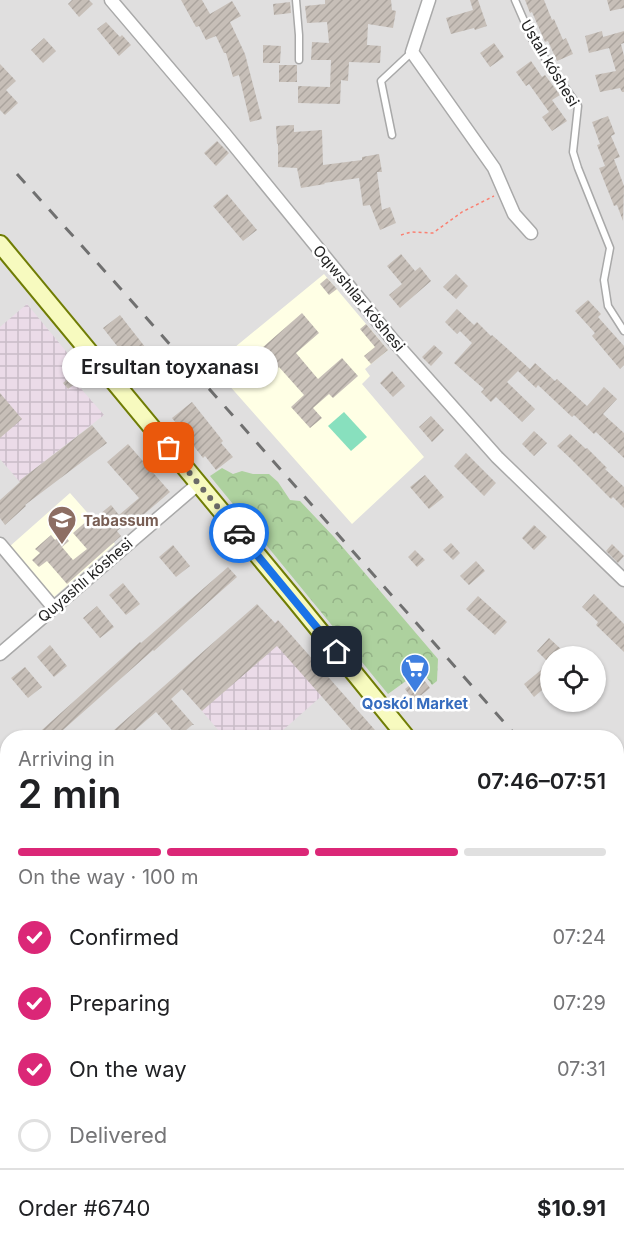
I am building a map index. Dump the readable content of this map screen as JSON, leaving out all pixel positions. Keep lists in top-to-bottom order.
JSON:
{
  "streets": {
    "street": ["Oqıwshılar kóshesi", "Quyashlı kóshesi"],
    "lane": ["Ustalı kóshesi"]
  },
  "places": {
    "other": ["Ersultan toyxanası"],
    "school or university": ["Tabassum"],
    "supermarket": ["Qoskól Market"]
  },
  "page": {
    "bubble": "Ersultan toyxanası",
    "heading": ["2 min", "Arriving in", "07:46–07:51"],
    "panel": ["Order #6740", "$10.91"],
    "bar": "On the way · 100 m",
    "list": [
      ["Confirmed", "07:24"],
      ["Preparing", "07:29"],
      ["On the way", "07:31"],
      "Delivered"
    ]
  }
}
